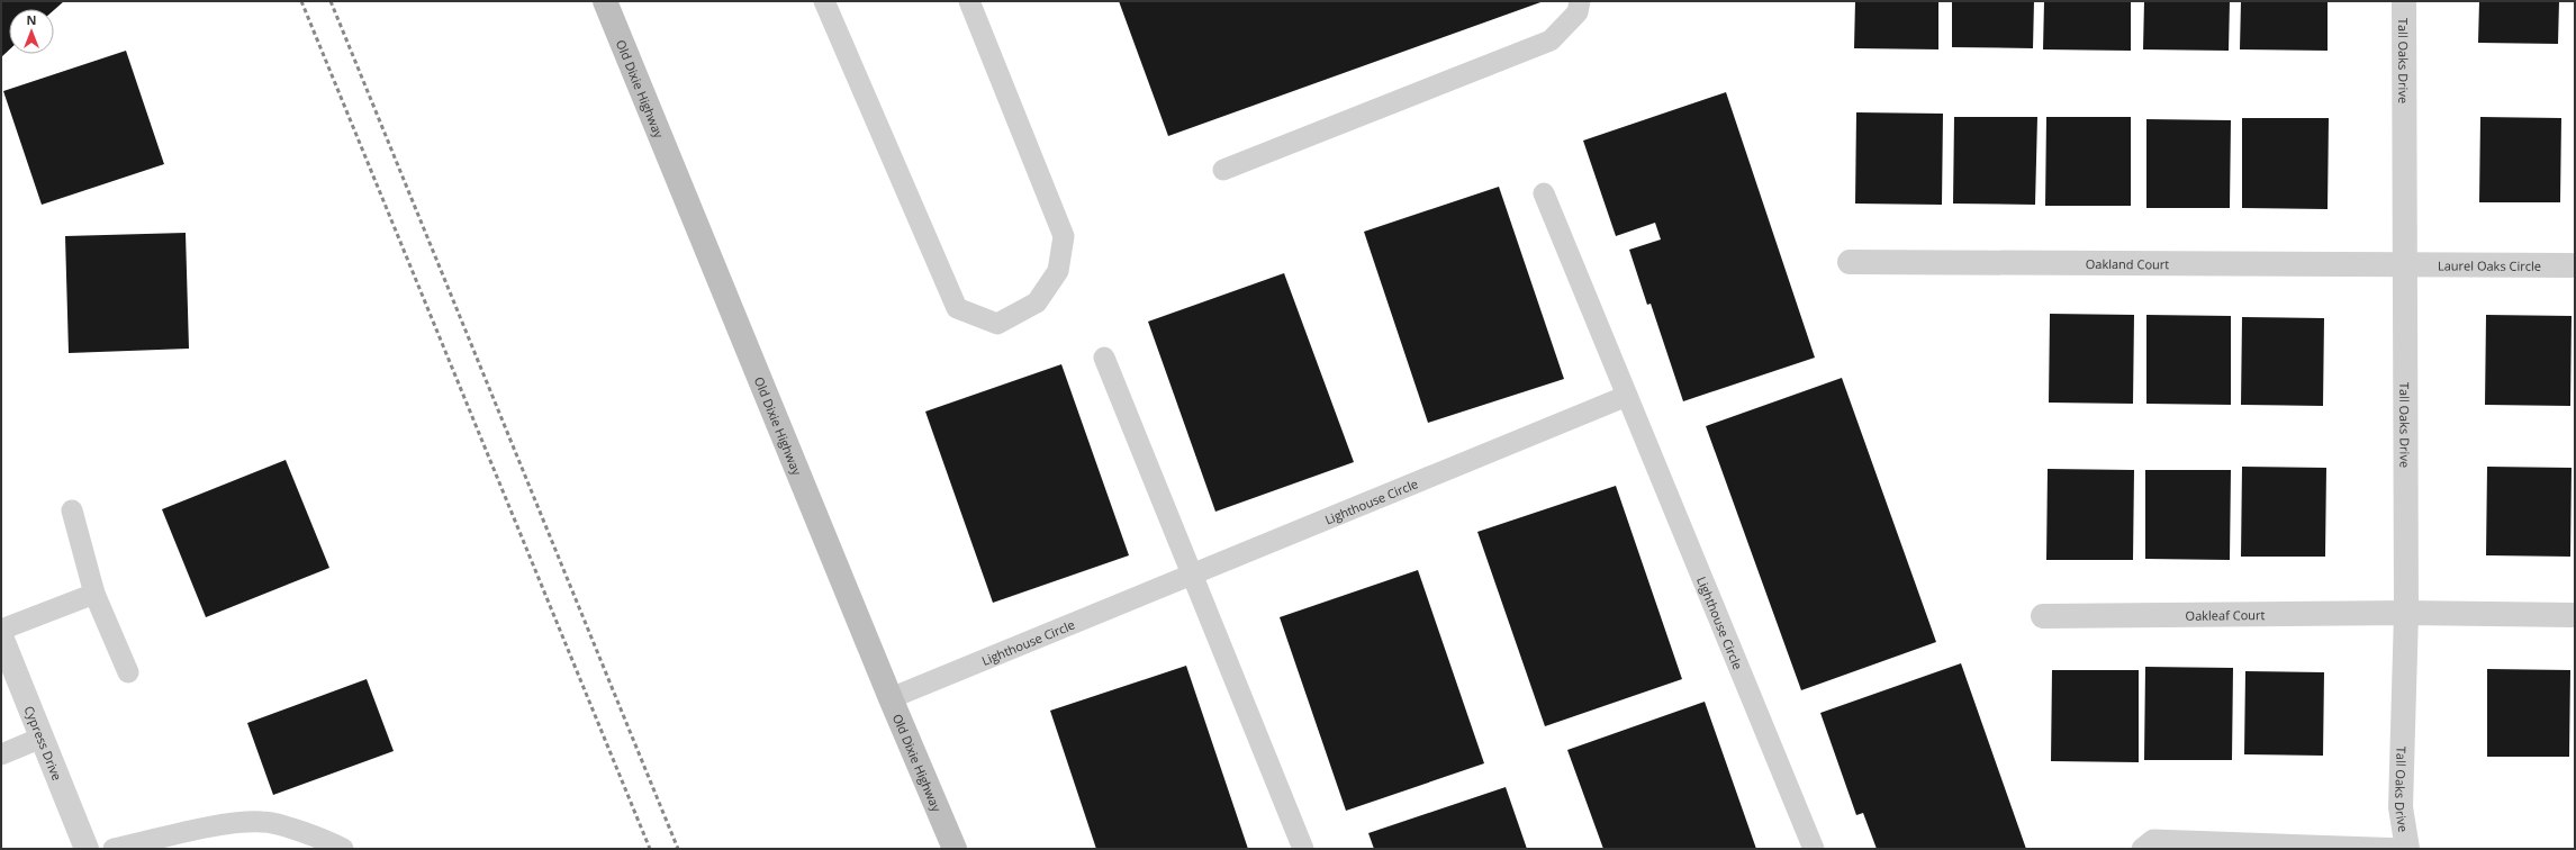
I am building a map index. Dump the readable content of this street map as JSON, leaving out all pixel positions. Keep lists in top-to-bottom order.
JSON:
{
  "streets": {
    "street": [
      "Tall Oaks Drive",
      "Old Dixie Highway",
      "Oakland Court",
      "Laurel Oaks Circle",
      "Oakleaf Court",
      "Cypress Drive"
    ],
    "lane": ["Lighthouse Circle"]
  },
  "crossings": [
    ["Tall Oaks Drive", "Oakland Court"],
    ["Tall Oaks Drive", "Laurel Oaks Circle"],
    ["Tall Oaks Drive", "Oakleaf Court"],
    ["Old Dixie Highway", "Lighthouse Circle"],
    ["Oakland Court", "Laurel Oaks Circle"]
  ],
  "north": "top"
}
